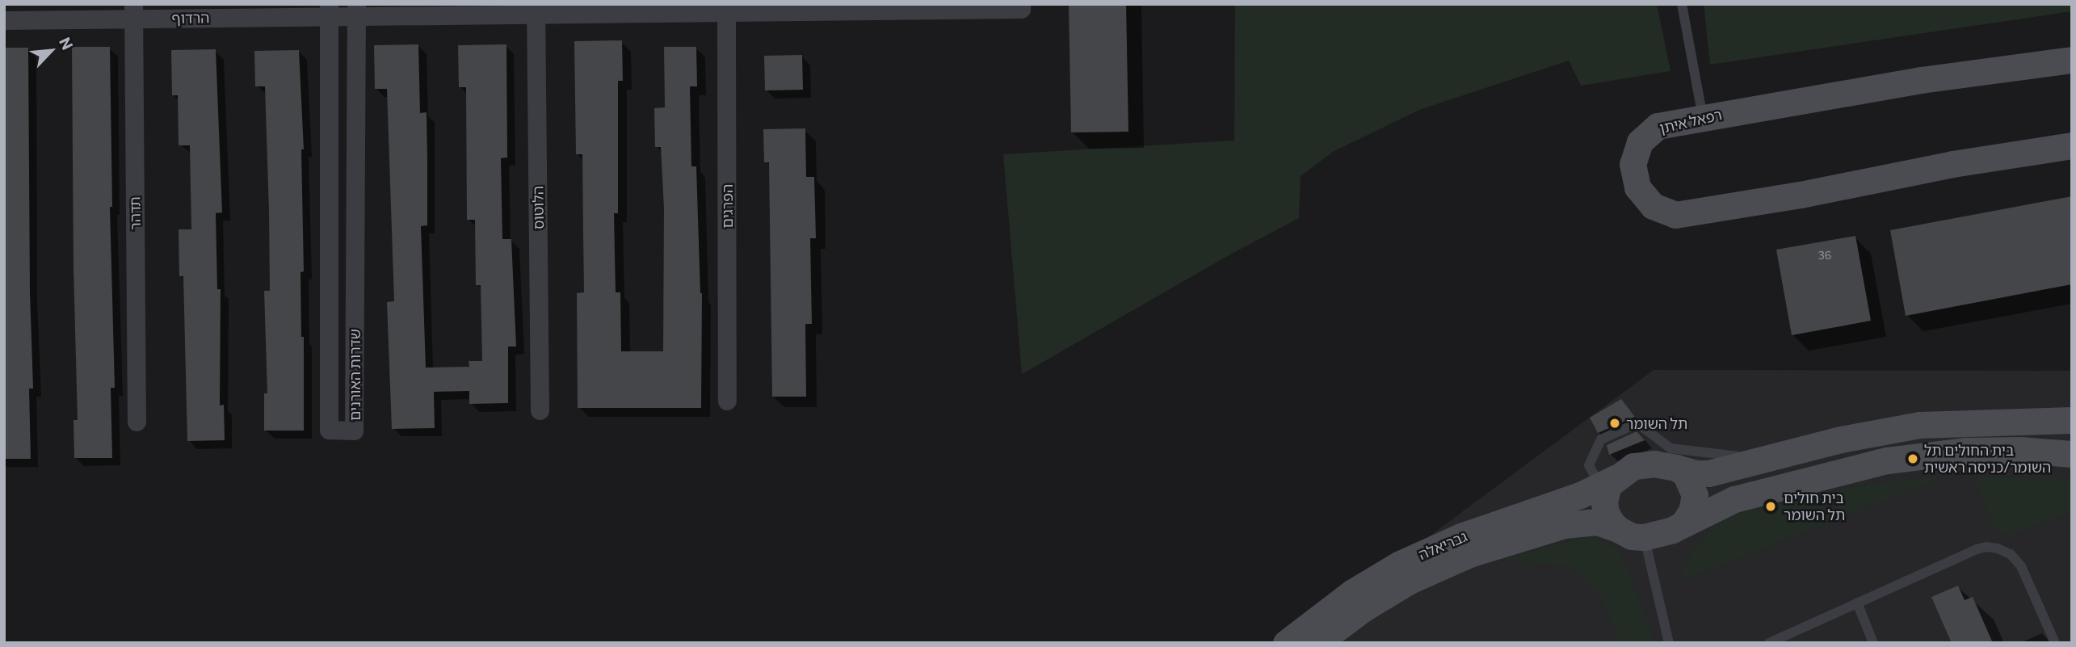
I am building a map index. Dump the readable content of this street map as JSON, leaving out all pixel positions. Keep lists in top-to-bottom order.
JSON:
{
  "streets": {
    "street": [
      "הרדוף",
      "רפאל איתן",
      "הפרגים",
      "הלוטוס",
      "תדהר",
      "שדרות האורנים",
      "גבריאלה"
    ]
  },
  "crossings": [
    ["הרדוף", "הפרגים"],
    ["הרדוף", "הלוטוס"],
    ["הרדוף", "תדהר"],
    ["הרדוף", "שדרות האורנים"]
  ],
  "places": ["תל השומר", "בית החולים תל השומר/כניסה ראשית", "בית חולים תל השומר"],
  "house_numbers": ["36"],
  "north": "top right"
}
